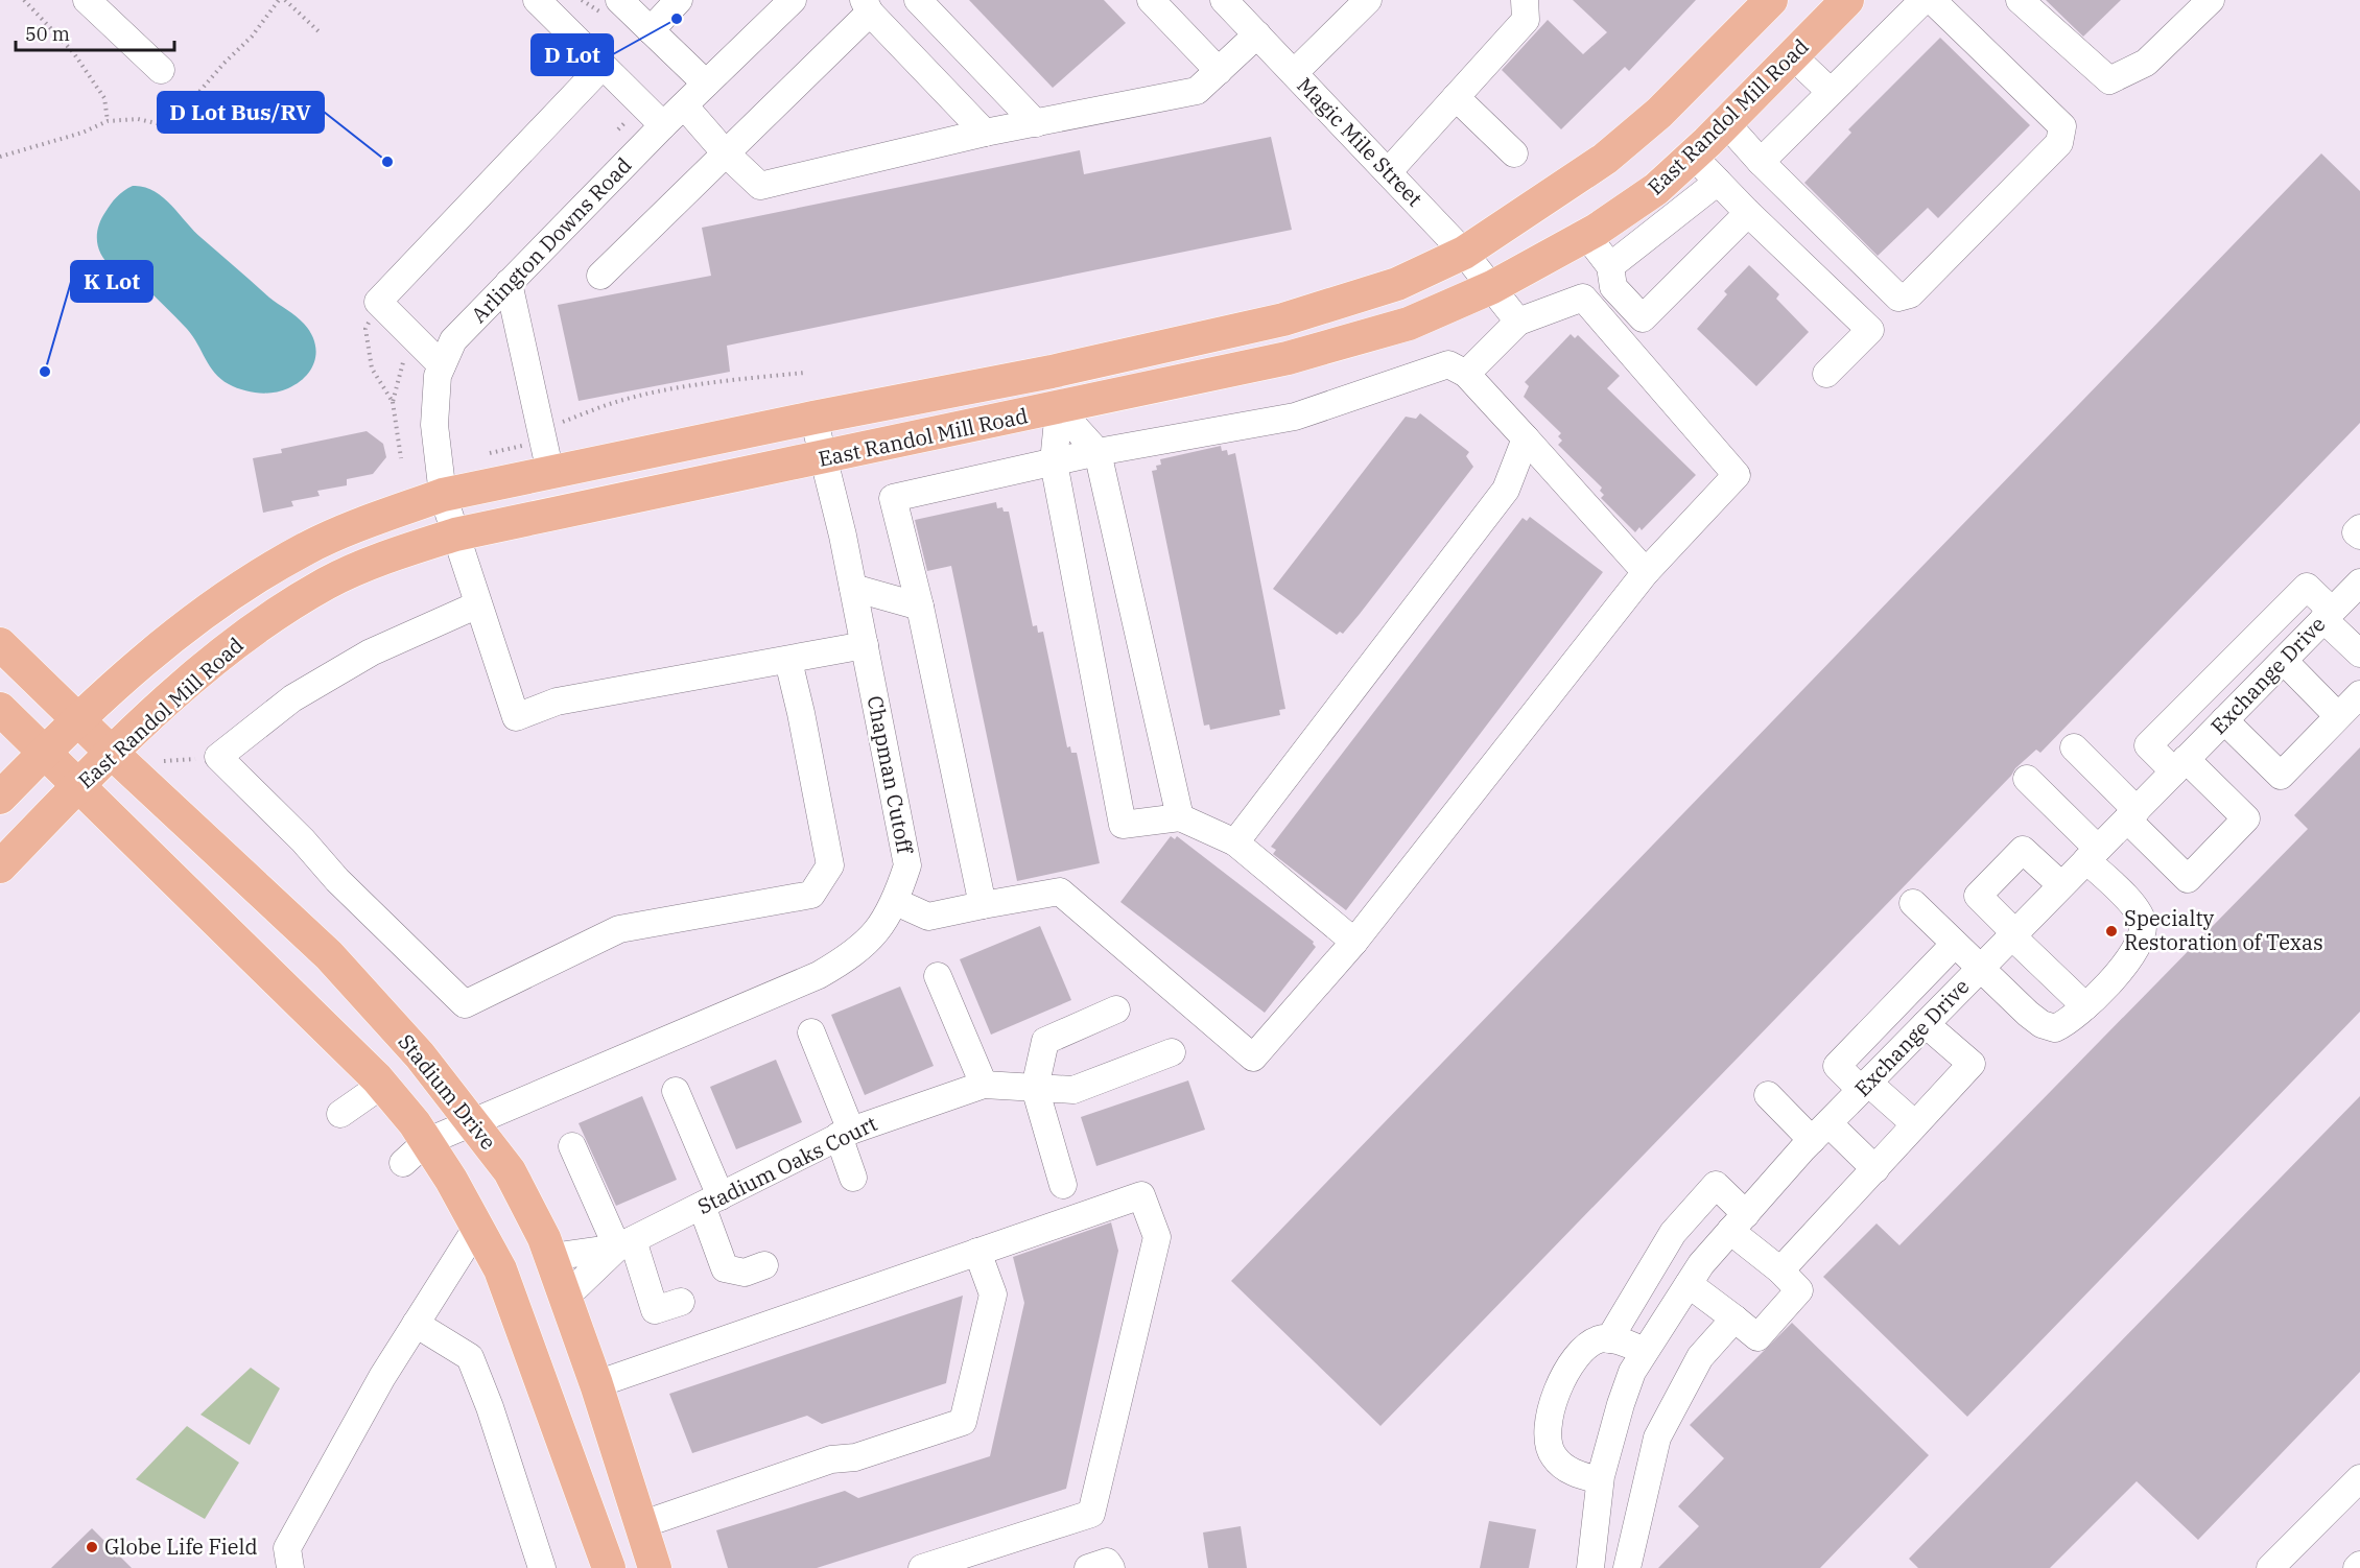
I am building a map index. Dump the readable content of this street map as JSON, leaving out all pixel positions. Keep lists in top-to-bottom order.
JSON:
{
  "streets": {
    "main road": ["East Randol Mill Road", "Stadium Drive"],
    "street": [
      "Magic Mile Street",
      "Arlington Downs Road",
      "Exchange Drive",
      "Chapman Cutoff",
      "Stadium Oaks Court"
    ]
  },
  "crossings": [
    ["East Randol Mill Road", "Magic Mile Street"],
    ["East Randol Mill Road", "Arlington Downs Road"],
    ["East Randol Mill Road", "Chapman Cutoff"],
    ["East Randol Mill Road", "Stadium Drive"],
    ["Chapman Cutoff", "Stadium Drive"],
    ["Stadium Drive", "Stadium Oaks Court"]
  ],
  "places": [
    "D Lot",
    "D Lot Bus/RV",
    "K Lot",
    "Specialty Restoration of Texas",
    "Globe Life Field"
  ],
  "scale_bar": "50 m"
}
